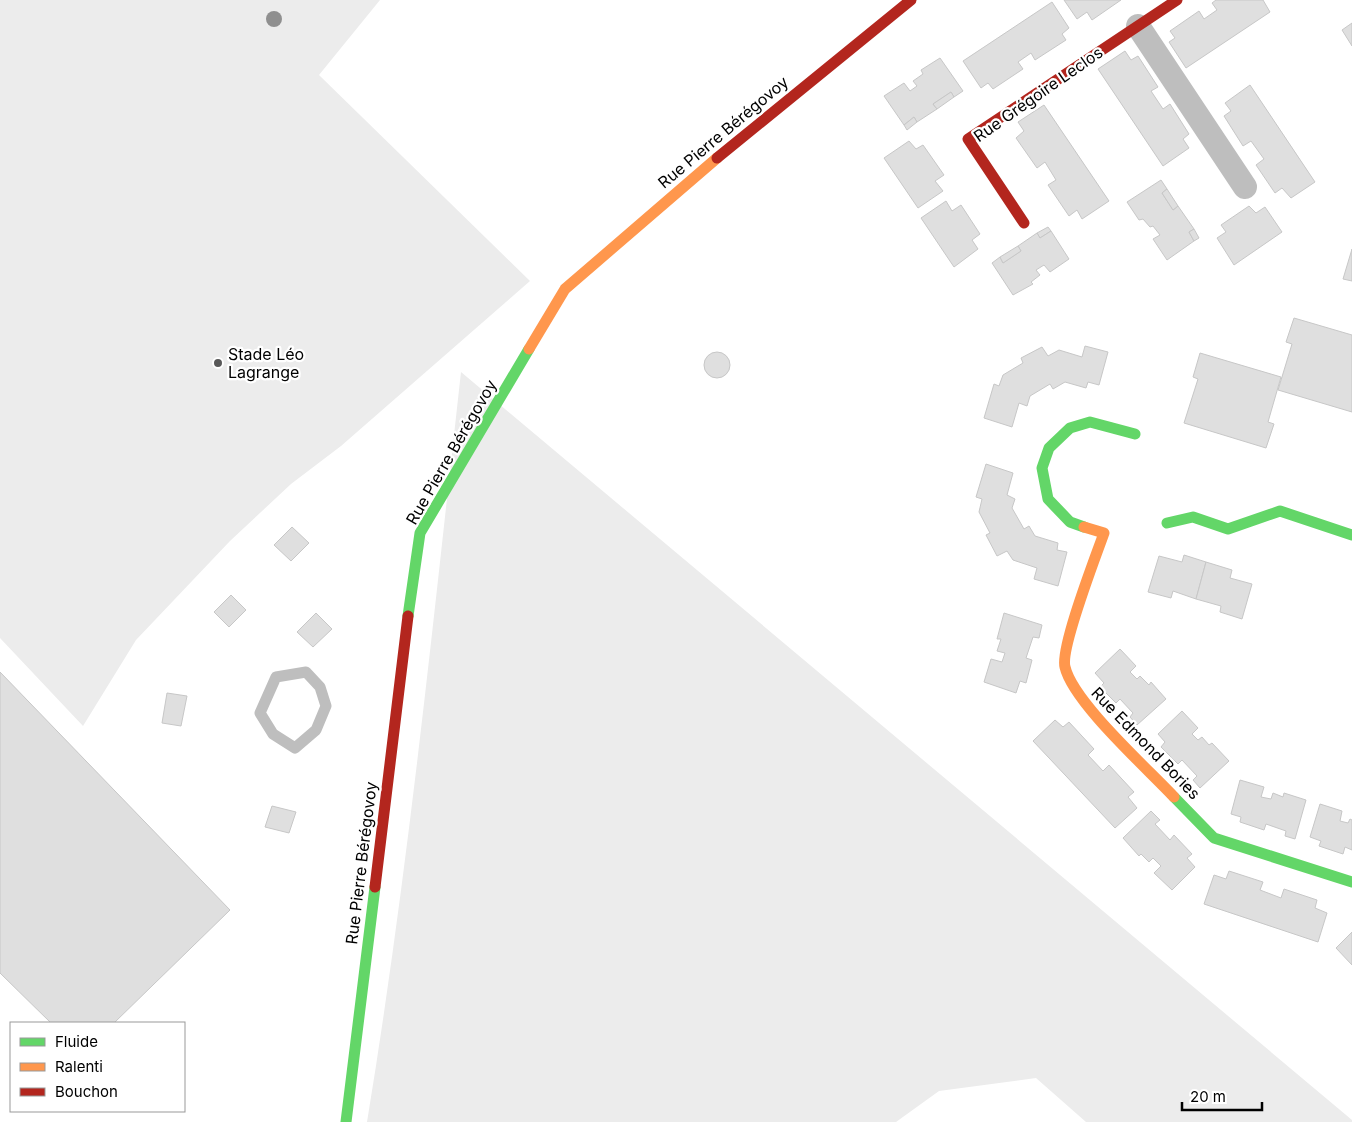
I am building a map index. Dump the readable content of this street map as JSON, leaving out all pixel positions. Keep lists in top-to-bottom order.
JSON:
{
  "streets": {
    "street": ["Rue Grégoire Leclos", "Rue Pierre Bérégovoy", "Rue Edmond Bories"]
  },
  "places": ["Stade Léo Lagrange"],
  "legend": ["Fluide", "Ralenti", "Bouchon"],
  "scale_bar": "20 m"
}
